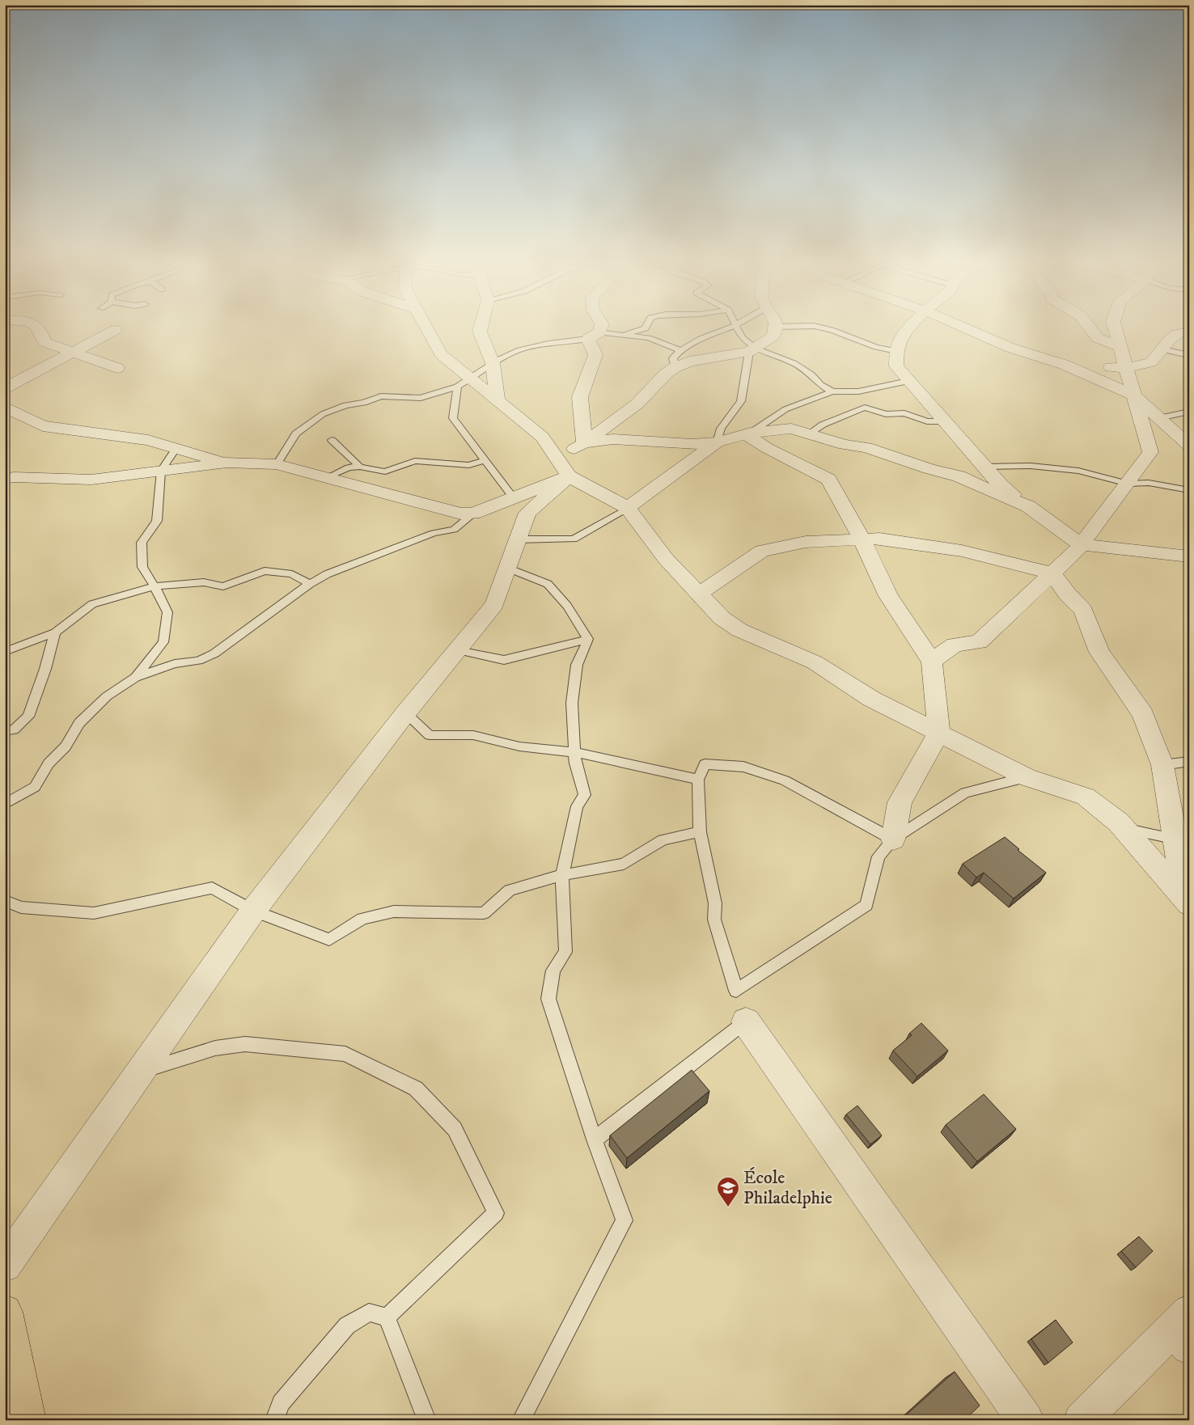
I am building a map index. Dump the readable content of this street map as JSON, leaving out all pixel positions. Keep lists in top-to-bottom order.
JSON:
{
  "places": {
    "school or university": ["École Philadelphie"]
  }
}
